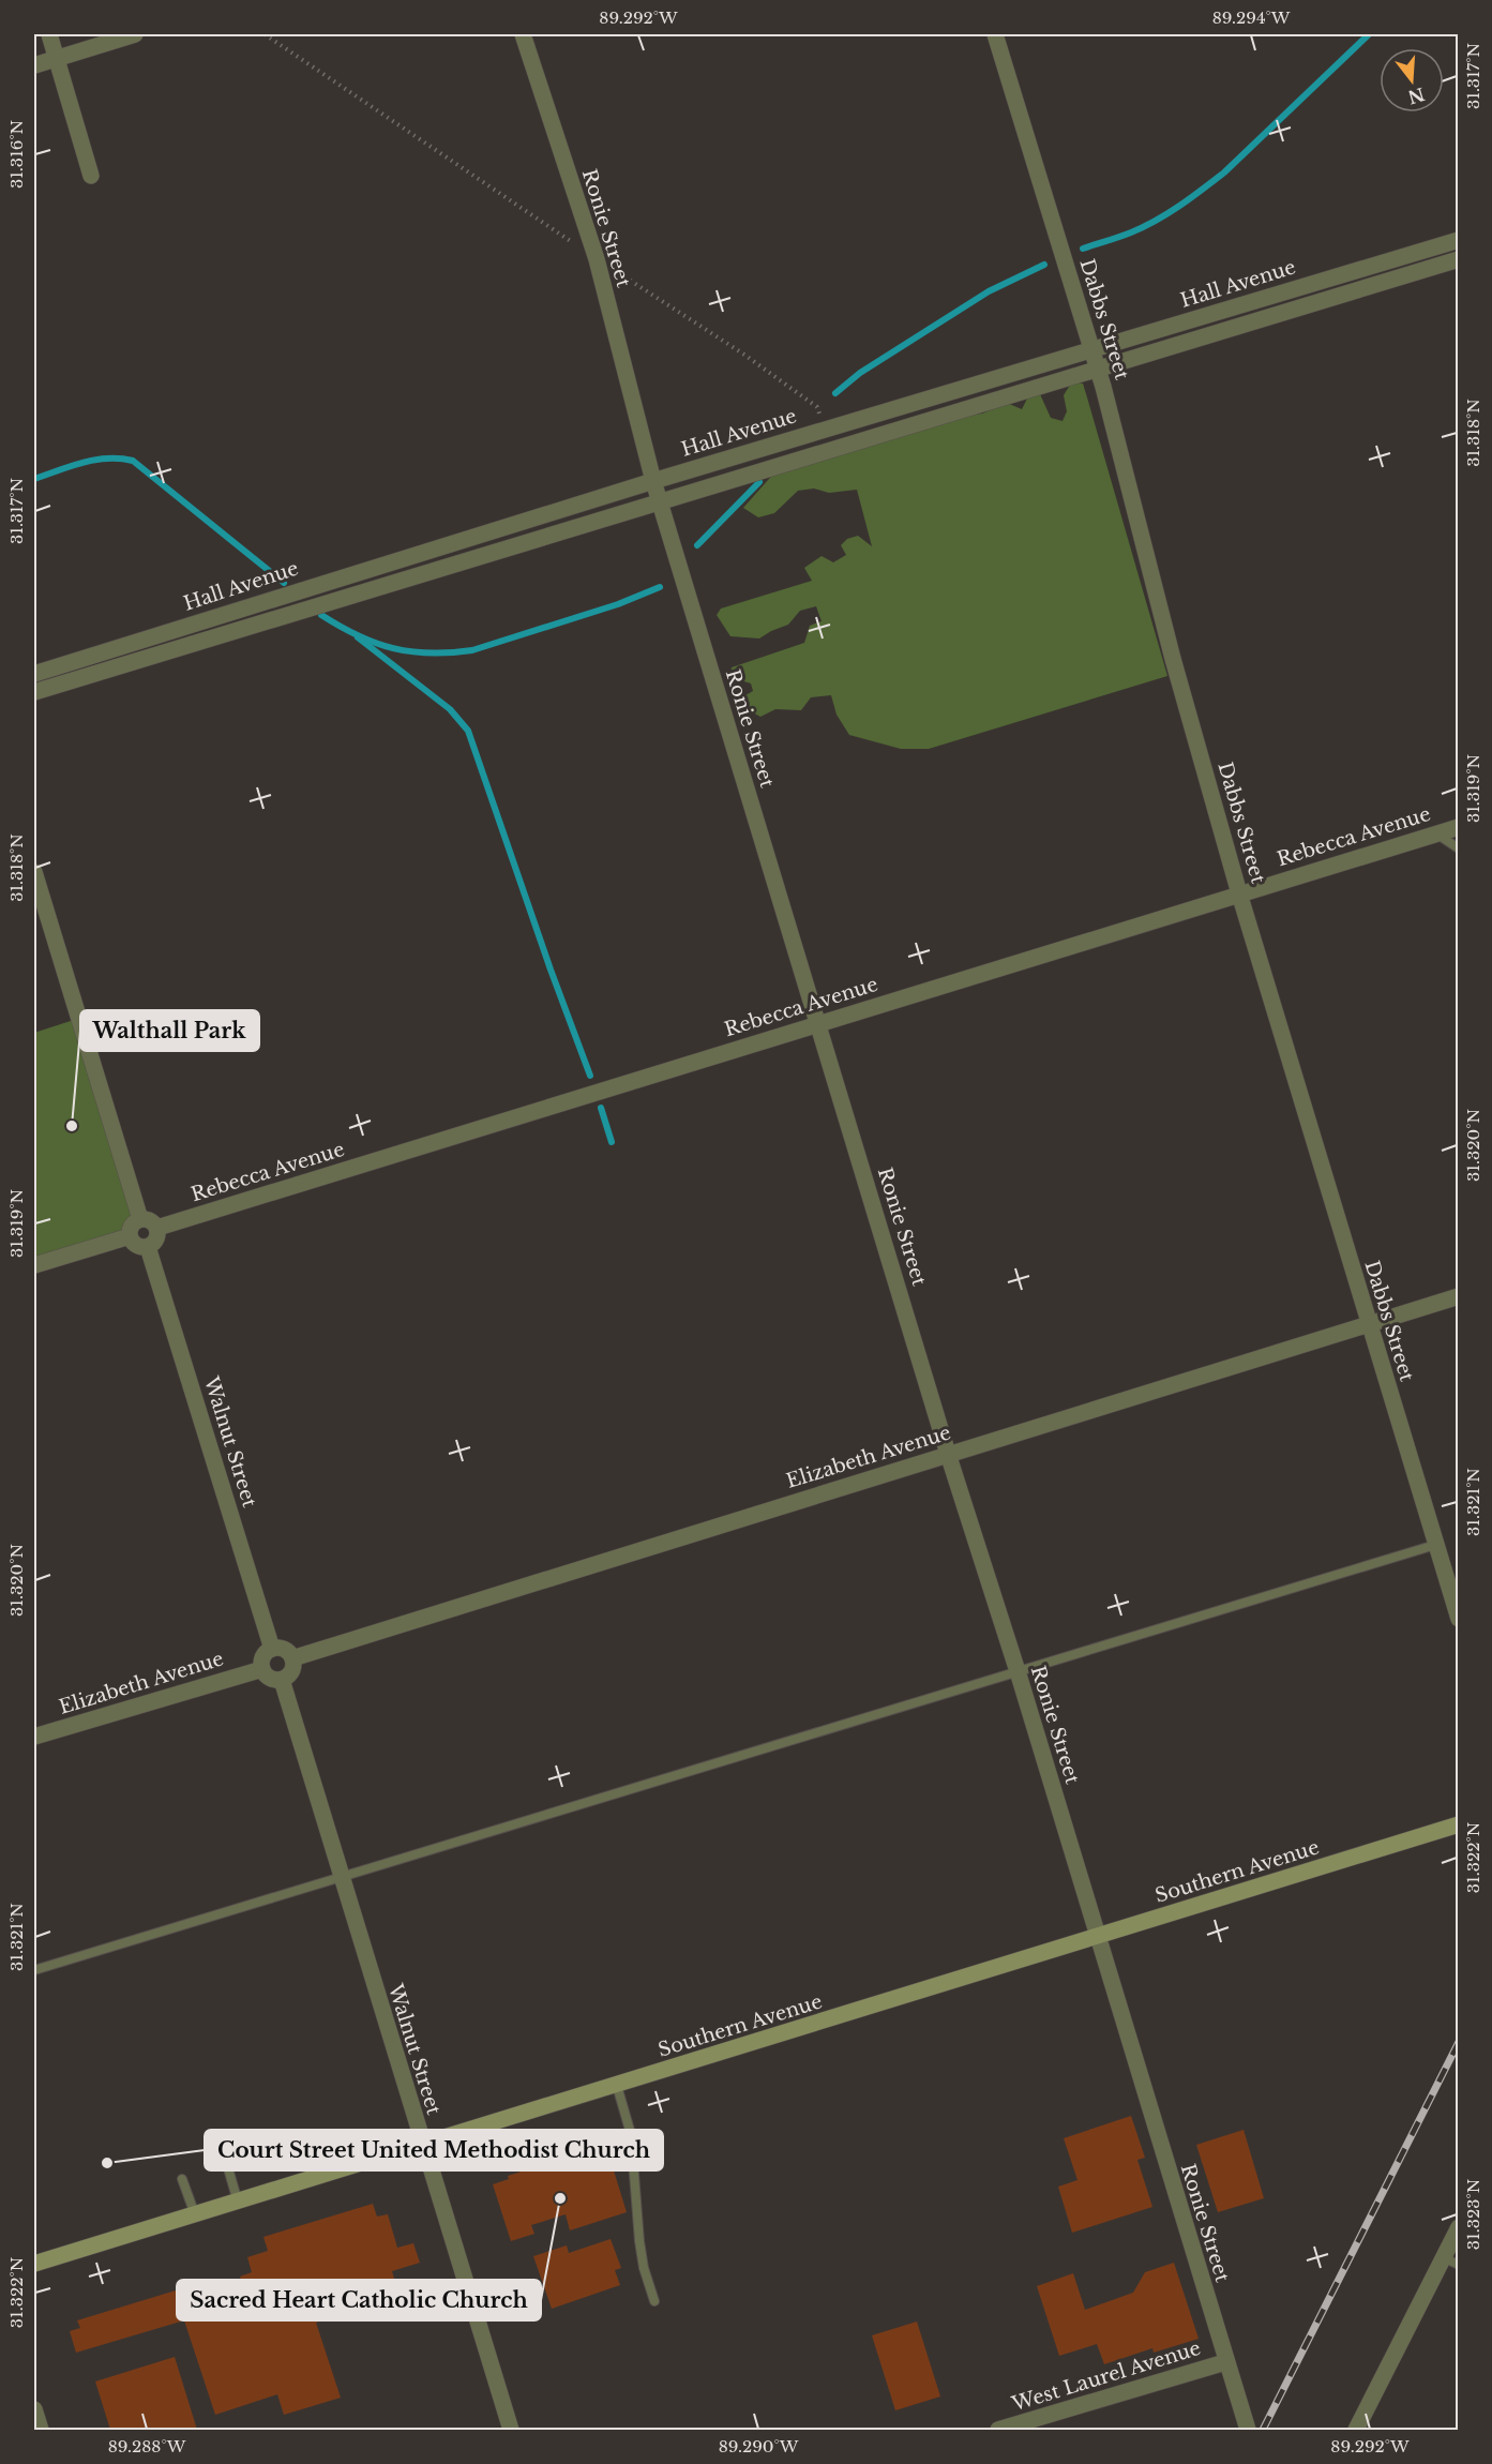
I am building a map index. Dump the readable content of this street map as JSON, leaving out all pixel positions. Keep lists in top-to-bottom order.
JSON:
{
  "streets": {
    "main road": ["Southern Avenue"],
    "street": [
      "Ronie Street",
      "Hall Avenue",
      "Dabbs Street",
      "Rebecca Avenue",
      "Walnut Street",
      "Elizabeth Avenue",
      "West Laurel Avenue"
    ]
  },
  "crossings": [
    ["Ronie Street", "Hall Avenue"],
    ["Ronie Street", "Rebecca Avenue"],
    ["Ronie Street", "Elizabeth Avenue"],
    ["Ronie Street", "Southern Avenue"],
    ["Ronie Street", "West Laurel Avenue"],
    ["Hall Avenue", "Dabbs Street"],
    ["Dabbs Street", "Rebecca Avenue"],
    ["Dabbs Street", "Elizabeth Avenue"],
    ["Rebecca Avenue", "Walnut Street"],
    ["Walnut Street", "Elizabeth Avenue"],
    ["Walnut Street", "Southern Avenue"]
  ],
  "places": ["Walthall Park", "Court Street United Methodist Church", "Sacred Heart Catholic Church"],
  "north": "bottom",
  "coordinates": [
    "89.292°W",
    "89.294°W",
    "31.317°N",
    "31.316°N",
    "31.318°N",
    "31.319°N",
    "31.320°N",
    "31.321°N",
    "31.322°N",
    "31.323°N",
    "89.288°W",
    "89.290°W"
  ]
}
